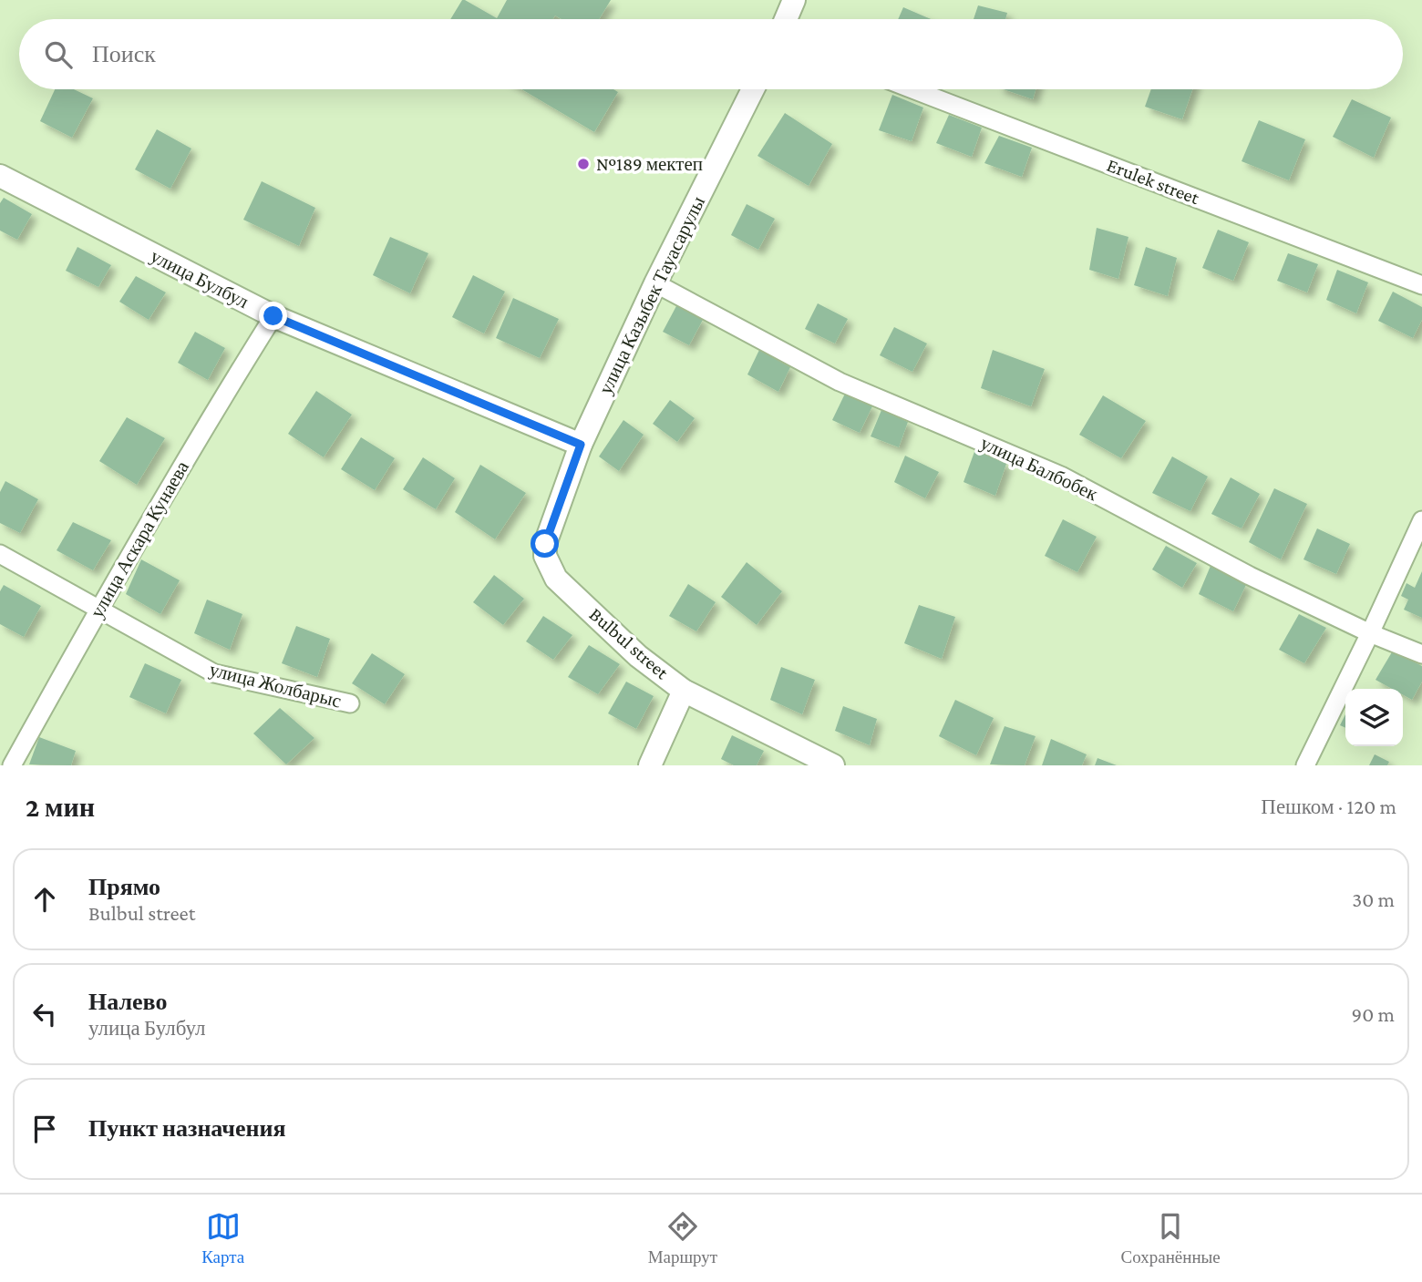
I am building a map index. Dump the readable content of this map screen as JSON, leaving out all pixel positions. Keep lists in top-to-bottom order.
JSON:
{
  "streets": {
    "street": [
      "Erulek street",
      "улица Булбул",
      "улица Казыбек Тауасарулы",
      "улица Балбобек",
      "улица Аскара Кунаева",
      "Bulbul street",
      "улица Жолбарыс"
    ]
  },
  "crossings": [
    ["улица Булбул", "улица Казыбек Тауасарулы"],
    ["улица Булбул", "улица Аскара Кунаева"],
    ["улица Булбул", "Bulbul street"],
    ["улица Казыбек Тауасарулы", "улица Балбобек"],
    ["улица Казыбек Тауасарулы", "Bulbul street"],
    ["улица Аскара Кунаева", "улица Жолбарыс"]
  ],
  "places": ["№189 мектеп"],
  "page": {
    "search": "Поиск",
    "heading": ["2 мин", "Пешком · 120 m"],
    "list": [
      ["Прямо", "Bulbul street", "30 m"],
      ["Налево", "улица Булбул", "90 m"],
      "Пункт назначения"
    ],
    "nav": ["Карта", "Маршрут", "Сохранённые"]
  }
}
